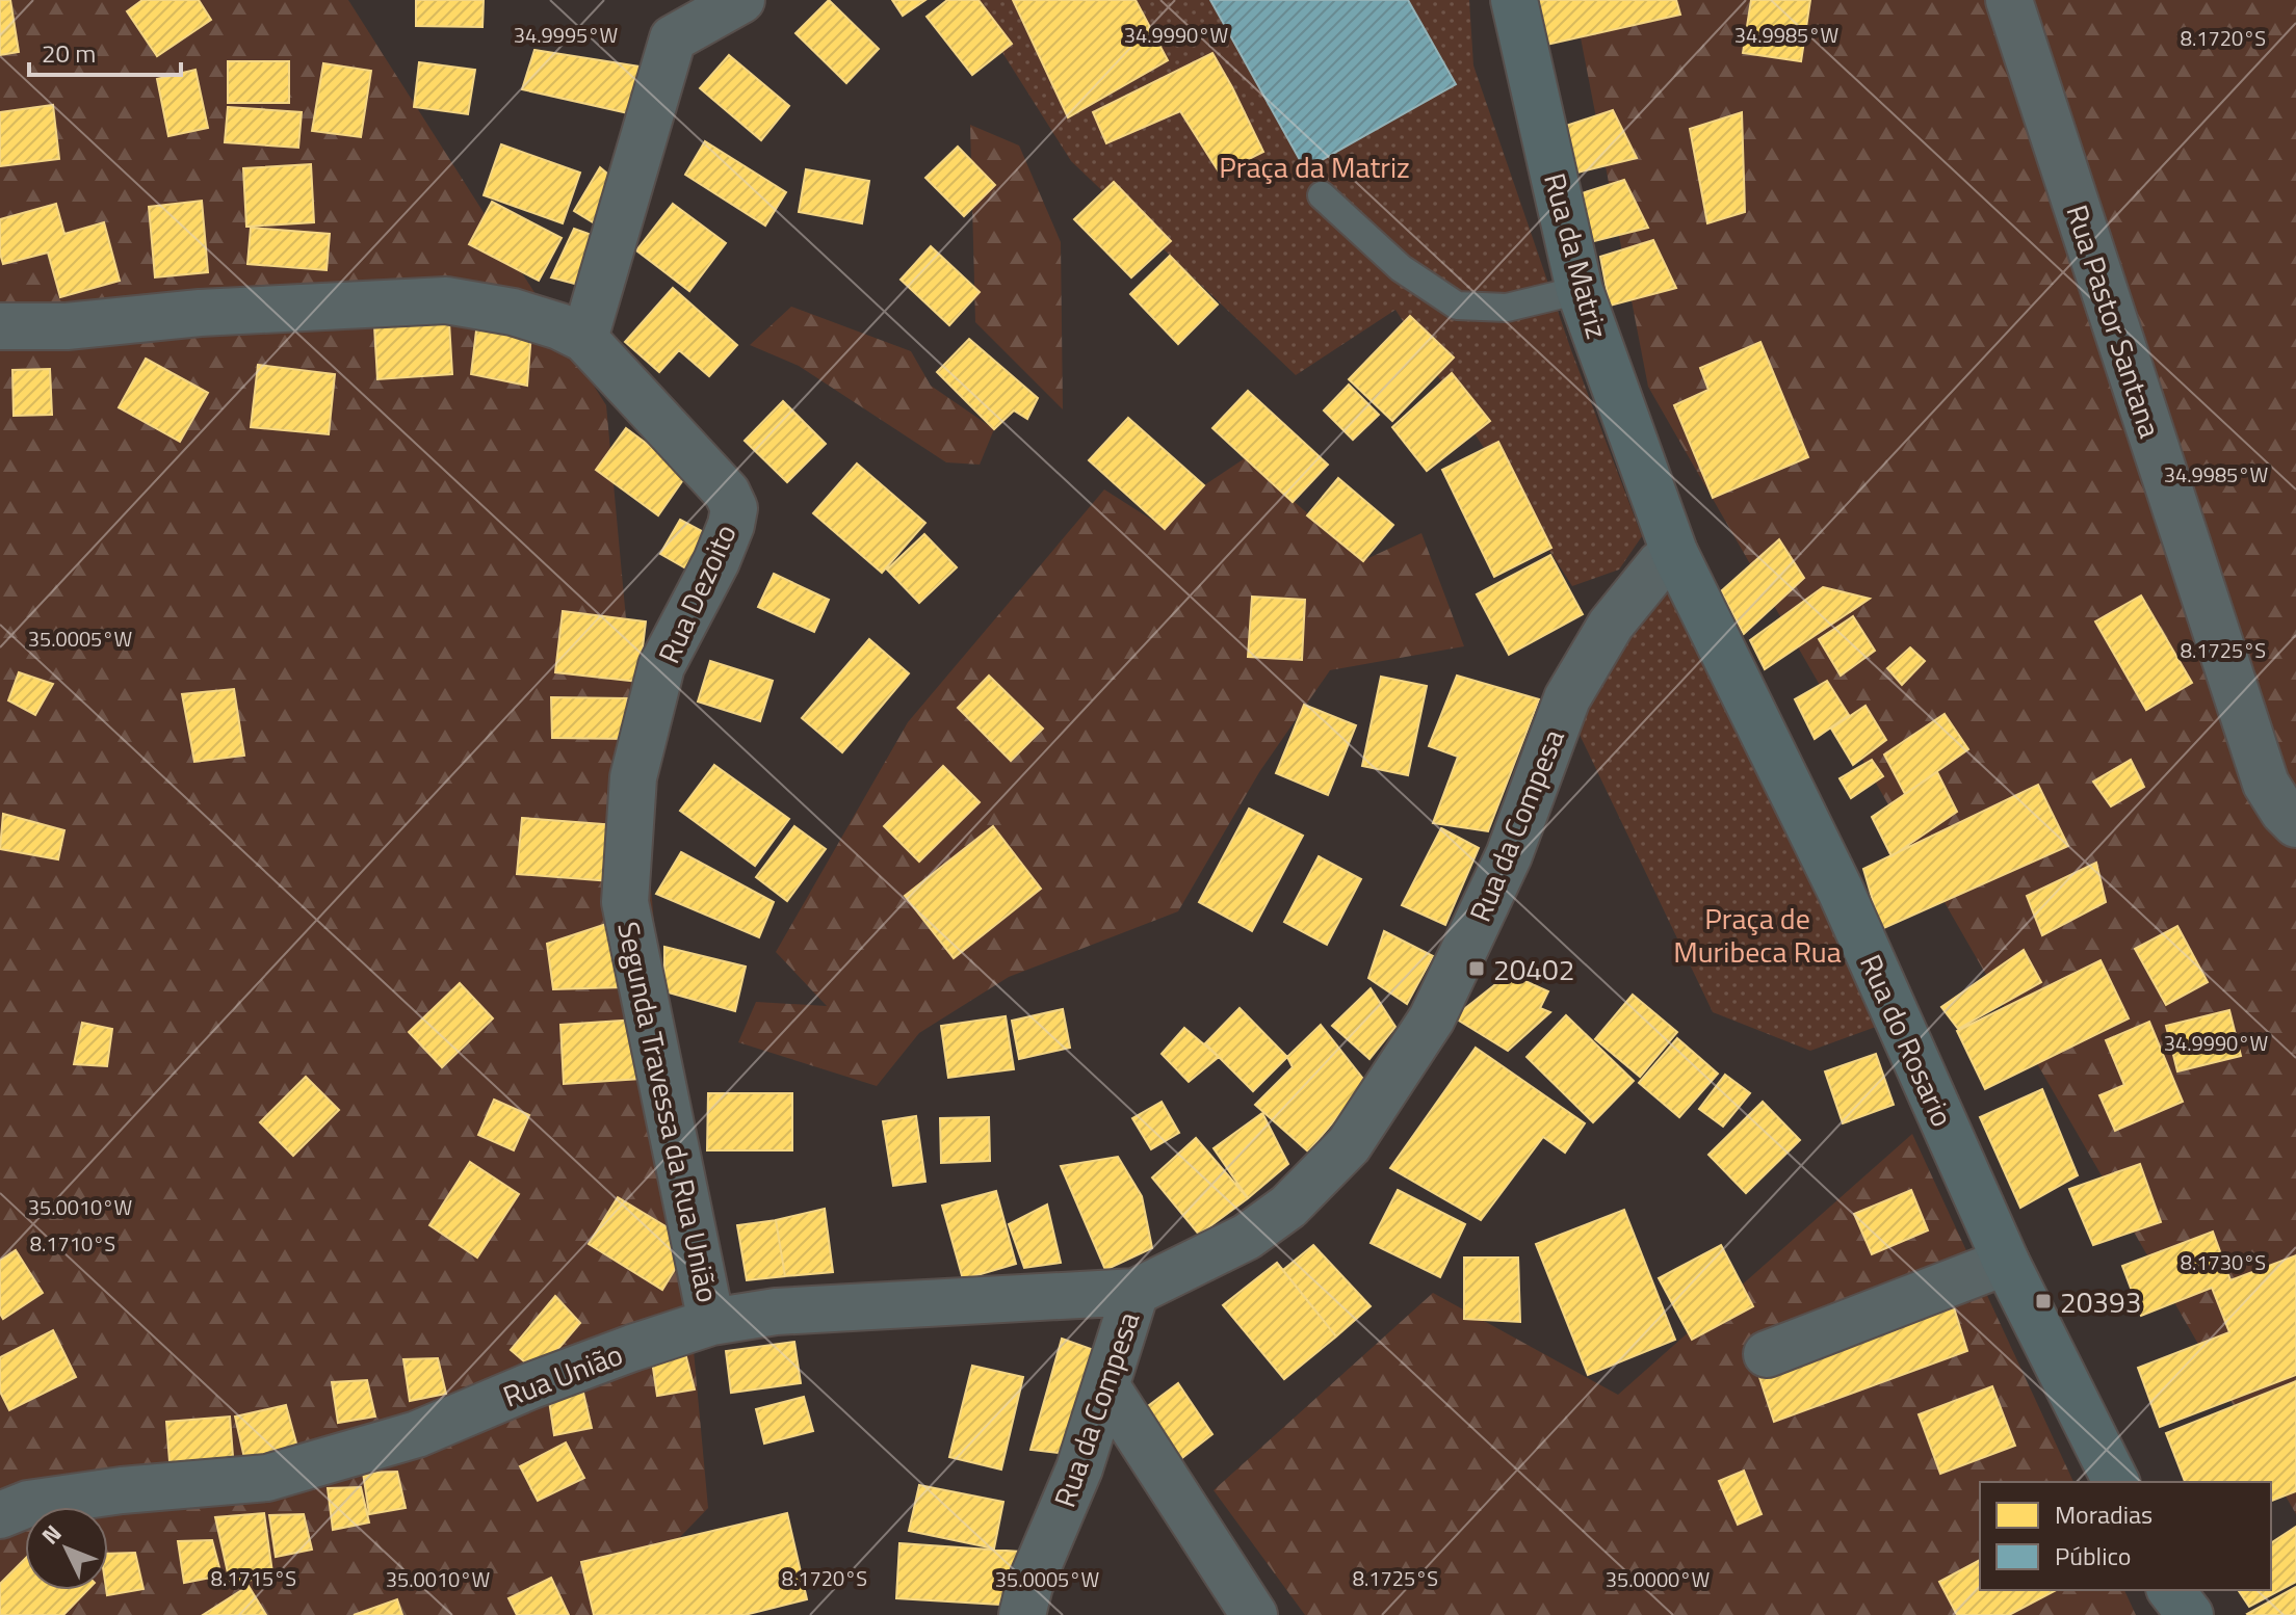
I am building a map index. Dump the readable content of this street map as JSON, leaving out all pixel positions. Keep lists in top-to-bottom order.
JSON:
{
  "streets": {
    "street": [
      "Rua da Matriz",
      "Rua Pastor Santana",
      "Rua Dezoito",
      "Rua da Compesa",
      "Rua do Rosario",
      "Segunda Travessa da Rua União",
      "Rua União"
    ]
  },
  "crossings": [
    ["Rua da Matriz", "Rua da Compesa"],
    ["Rua da Matriz", "Rua do Rosario"],
    ["Rua Dezoito", "Segunda Travessa da Rua União"],
    ["Rua da Compesa", "Rua do Rosario"],
    ["Rua da Compesa", "Rua União"],
    ["Segunda Travessa da Rua União", "Rua União"]
  ],
  "parks": ["Praça da Matriz", "Praça de Muribeca Rua"],
  "places": {
    "transit": ["20402", "20393"]
  },
  "legend": ["Moradias", "Público"],
  "scale_bar": "20 m",
  "north": "top left",
  "coordinates": [
    "34.9995°W",
    "34.9990°W",
    "34.9985°W",
    "8.1720°S",
    "35.0005°W",
    "8.1725°S",
    "35.0010°W",
    "8.1710°S",
    "8.1730°S",
    "8.1715°S",
    "35.0000°W"
  ]
}
